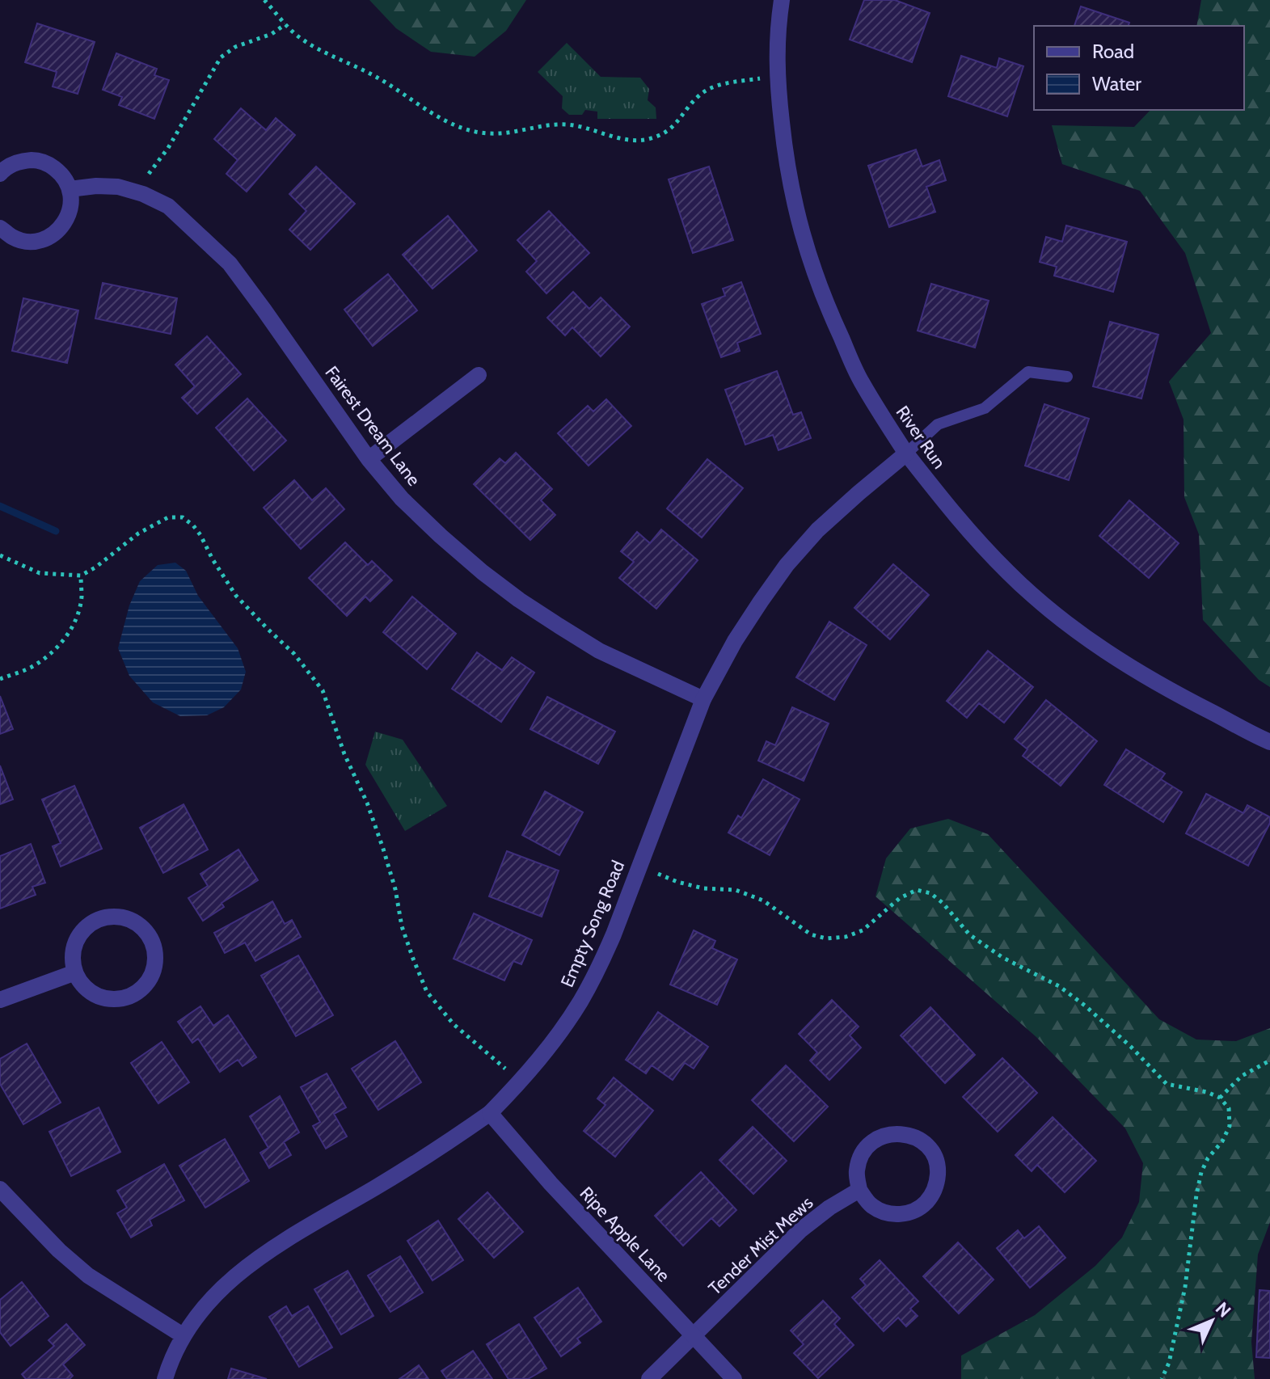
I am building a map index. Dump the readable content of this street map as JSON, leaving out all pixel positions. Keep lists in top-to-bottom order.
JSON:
{
  "streets": {
    "street": [
      "Fairest Dream Lane",
      "River Run",
      "Empty Song Road",
      "Ripe Apple Lane",
      "Tender Mist Mews"
    ]
  },
  "crossings": [
    ["Fairest Dream Lane", "Empty Song Road"],
    ["River Run", "Empty Song Road"],
    ["Empty Song Road", "Ripe Apple Lane"],
    ["Ripe Apple Lane", "Tender Mist Mews"]
  ],
  "legend": ["Road", "Water"],
  "north": "top right"
}
